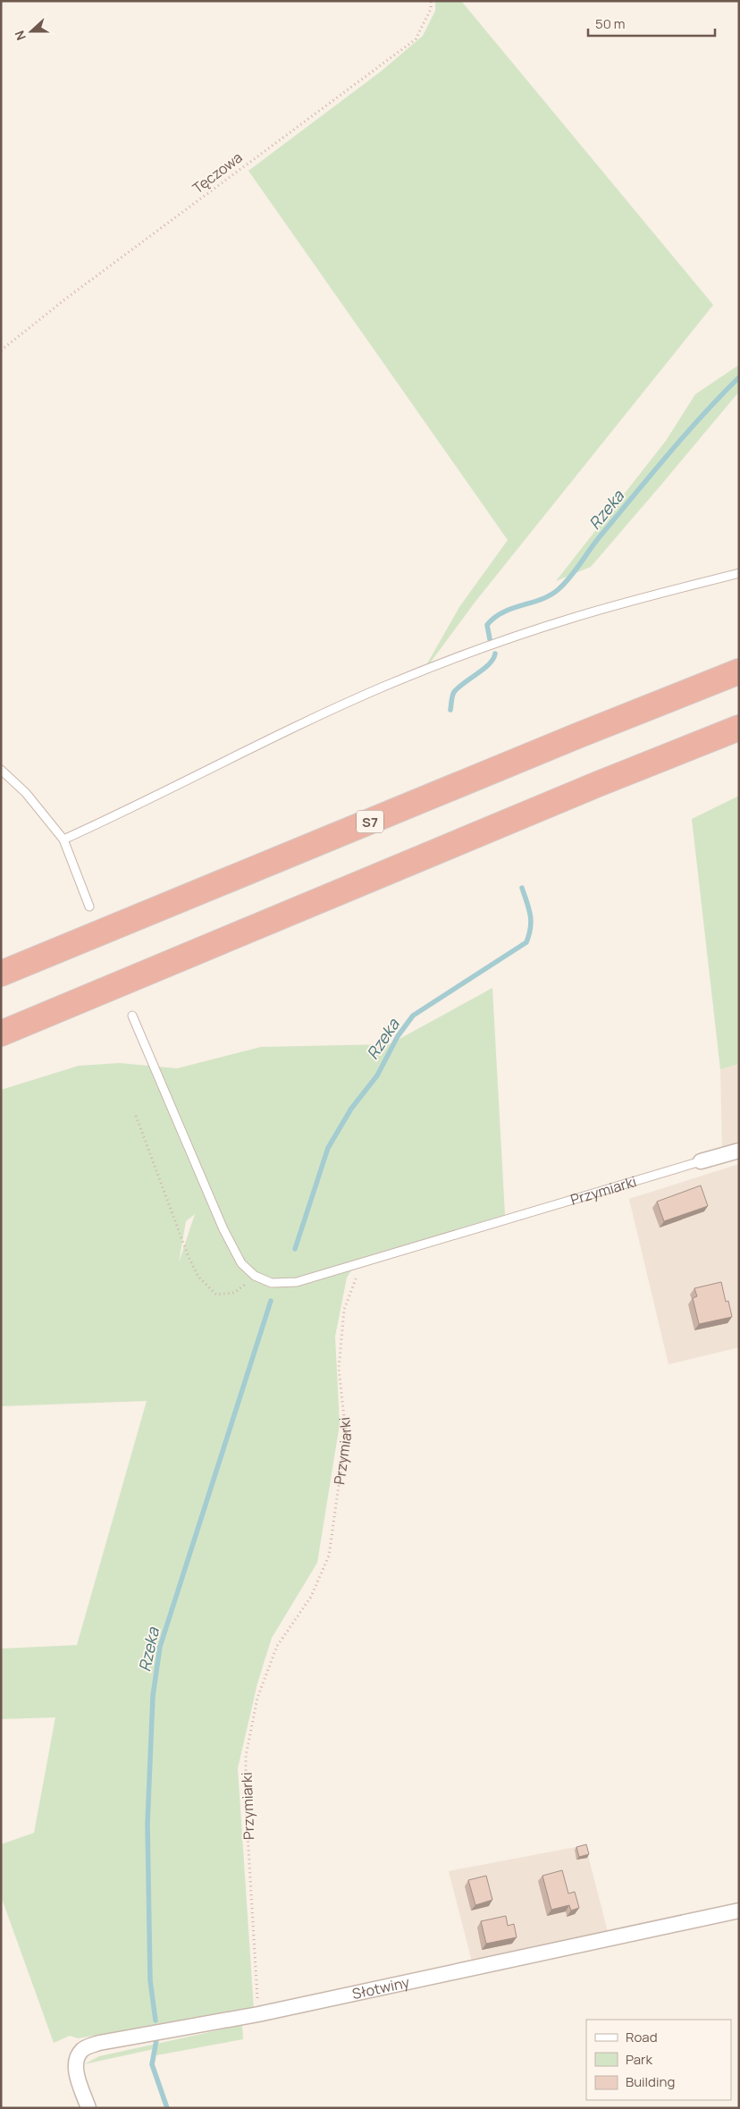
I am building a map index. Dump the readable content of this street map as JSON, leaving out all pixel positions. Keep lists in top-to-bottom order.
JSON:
{
  "streets": {
    "highway": ["S7"],
    "street": ["Przymiarki", "Słotwiny"],
    "path": ["Tęczowa"]
  },
  "crossings": [
    ["Przymiarki", "Słotwiny"]
  ],
  "water": ["Rzeka"],
  "legend": ["Road", "Park", "Building"],
  "scale_bar": "50 m",
  "north": "left"
}
